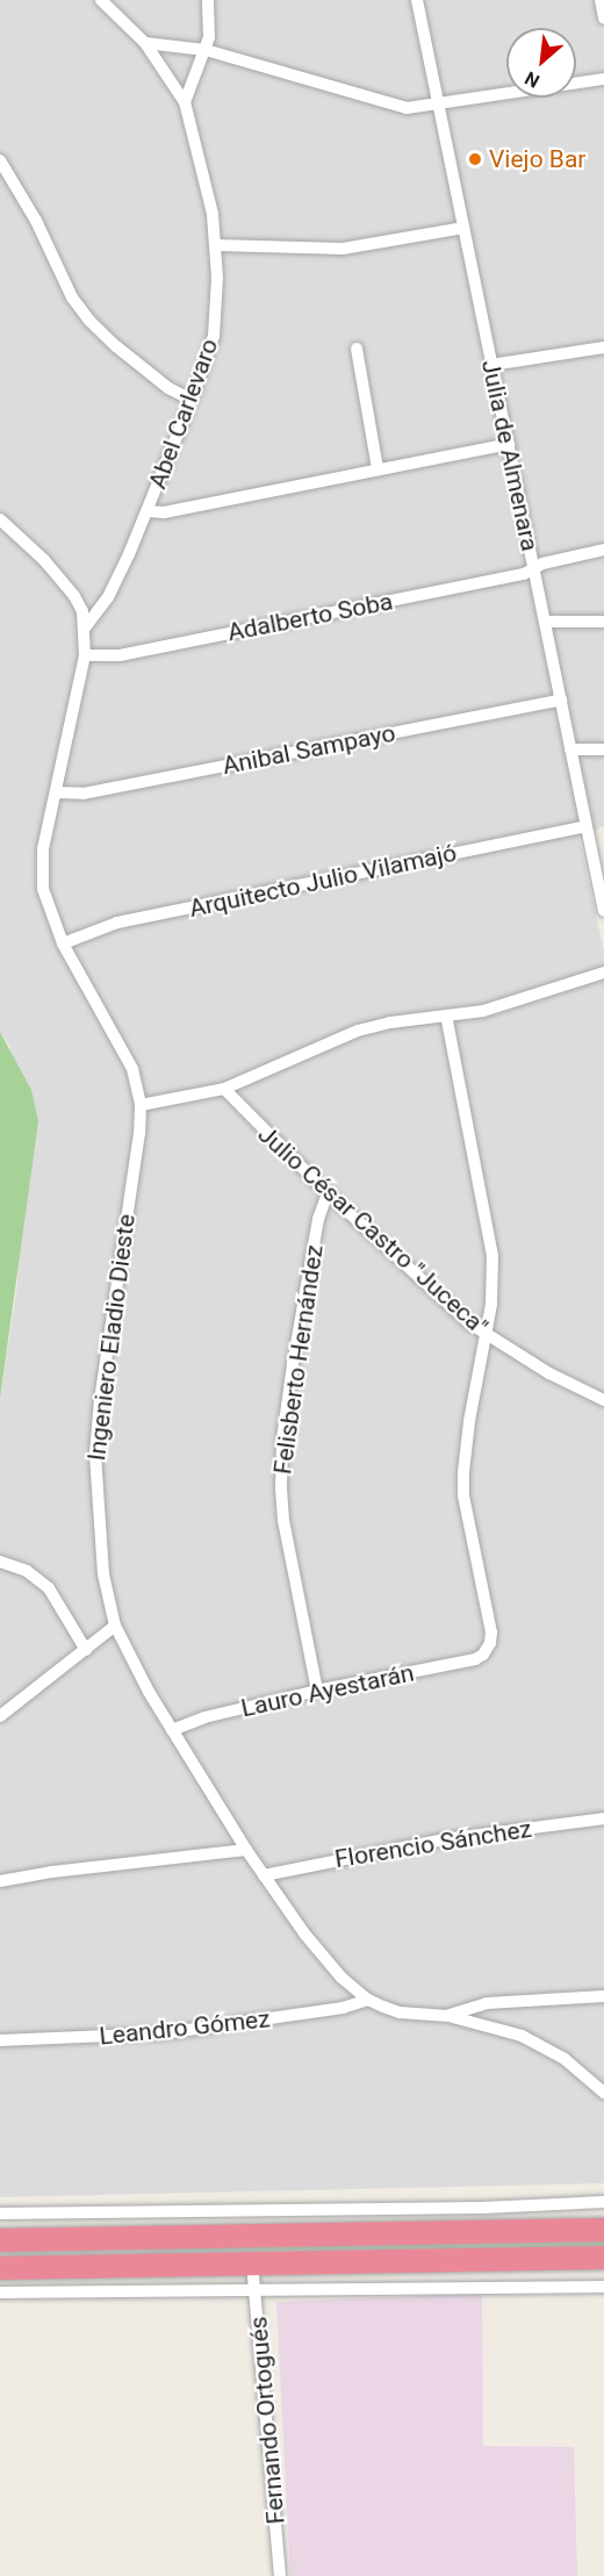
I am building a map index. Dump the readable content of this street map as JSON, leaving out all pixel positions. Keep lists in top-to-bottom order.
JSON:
{
  "streets": {
    "street": [
      "Abel Carlevaro",
      "Julia de Almenara",
      "Adalberto Soba",
      "Anibal Sampayo",
      "Arquitecto Julio Vilamajó",
      "Julio César Castro \"Juceca\"",
      "Ingeniero Eladio Dieste",
      "Felisberto Hernández",
      "Lauro Ayestarán",
      "Florencio Sánchez",
      "Leandro Gómez",
      "Fernando Ortogués"
    ]
  },
  "crossings": [
    ["Abel Carlevaro", "Ingeniero Eladio Dieste"],
    ["Julia de Almenara", "Adalberto Soba"],
    ["Julia de Almenara", "Anibal Sampayo"],
    ["Julia de Almenara", "Arquitecto Julio Vilamajó"],
    ["Adalberto Soba", "Ingeniero Eladio Dieste"],
    ["Anibal Sampayo", "Ingeniero Eladio Dieste"],
    ["Arquitecto Julio Vilamajó", "Ingeniero Eladio Dieste"],
    ["Julio César Castro \"Juceca\"", "Felisberto Hernández"],
    ["Julio César Castro \"Juceca\"", "Lauro Ayestarán"],
    ["Ingeniero Eladio Dieste", "Lauro Ayestarán"],
    ["Ingeniero Eladio Dieste", "Florencio Sánchez"],
    ["Ingeniero Eladio Dieste", "Leandro Gómez"],
    ["Felisberto Hernández", "Lauro Ayestarán"]
  ],
  "places": ["Viejo Bar"],
  "north": "bottom left"
}
